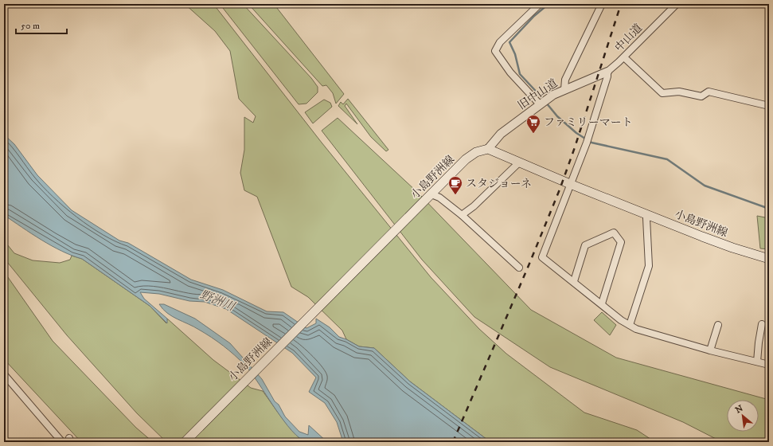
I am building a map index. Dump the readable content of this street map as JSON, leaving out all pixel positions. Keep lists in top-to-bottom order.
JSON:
{
  "streets": {
    "main road": ["小島野洲線"],
    "street": ["中山道", "旧中山道"]
  },
  "crossings": [
    ["中山道", "旧中山道"],
    ["旧中山道", "小島野洲線"]
  ],
  "water": ["野洲川"],
  "places": {
    "supermarket": ["ファミリーマート"],
    "cafe": ["スタジョーネ"]
  },
  "scale_bar": "50 m",
  "north": "top left"
}
